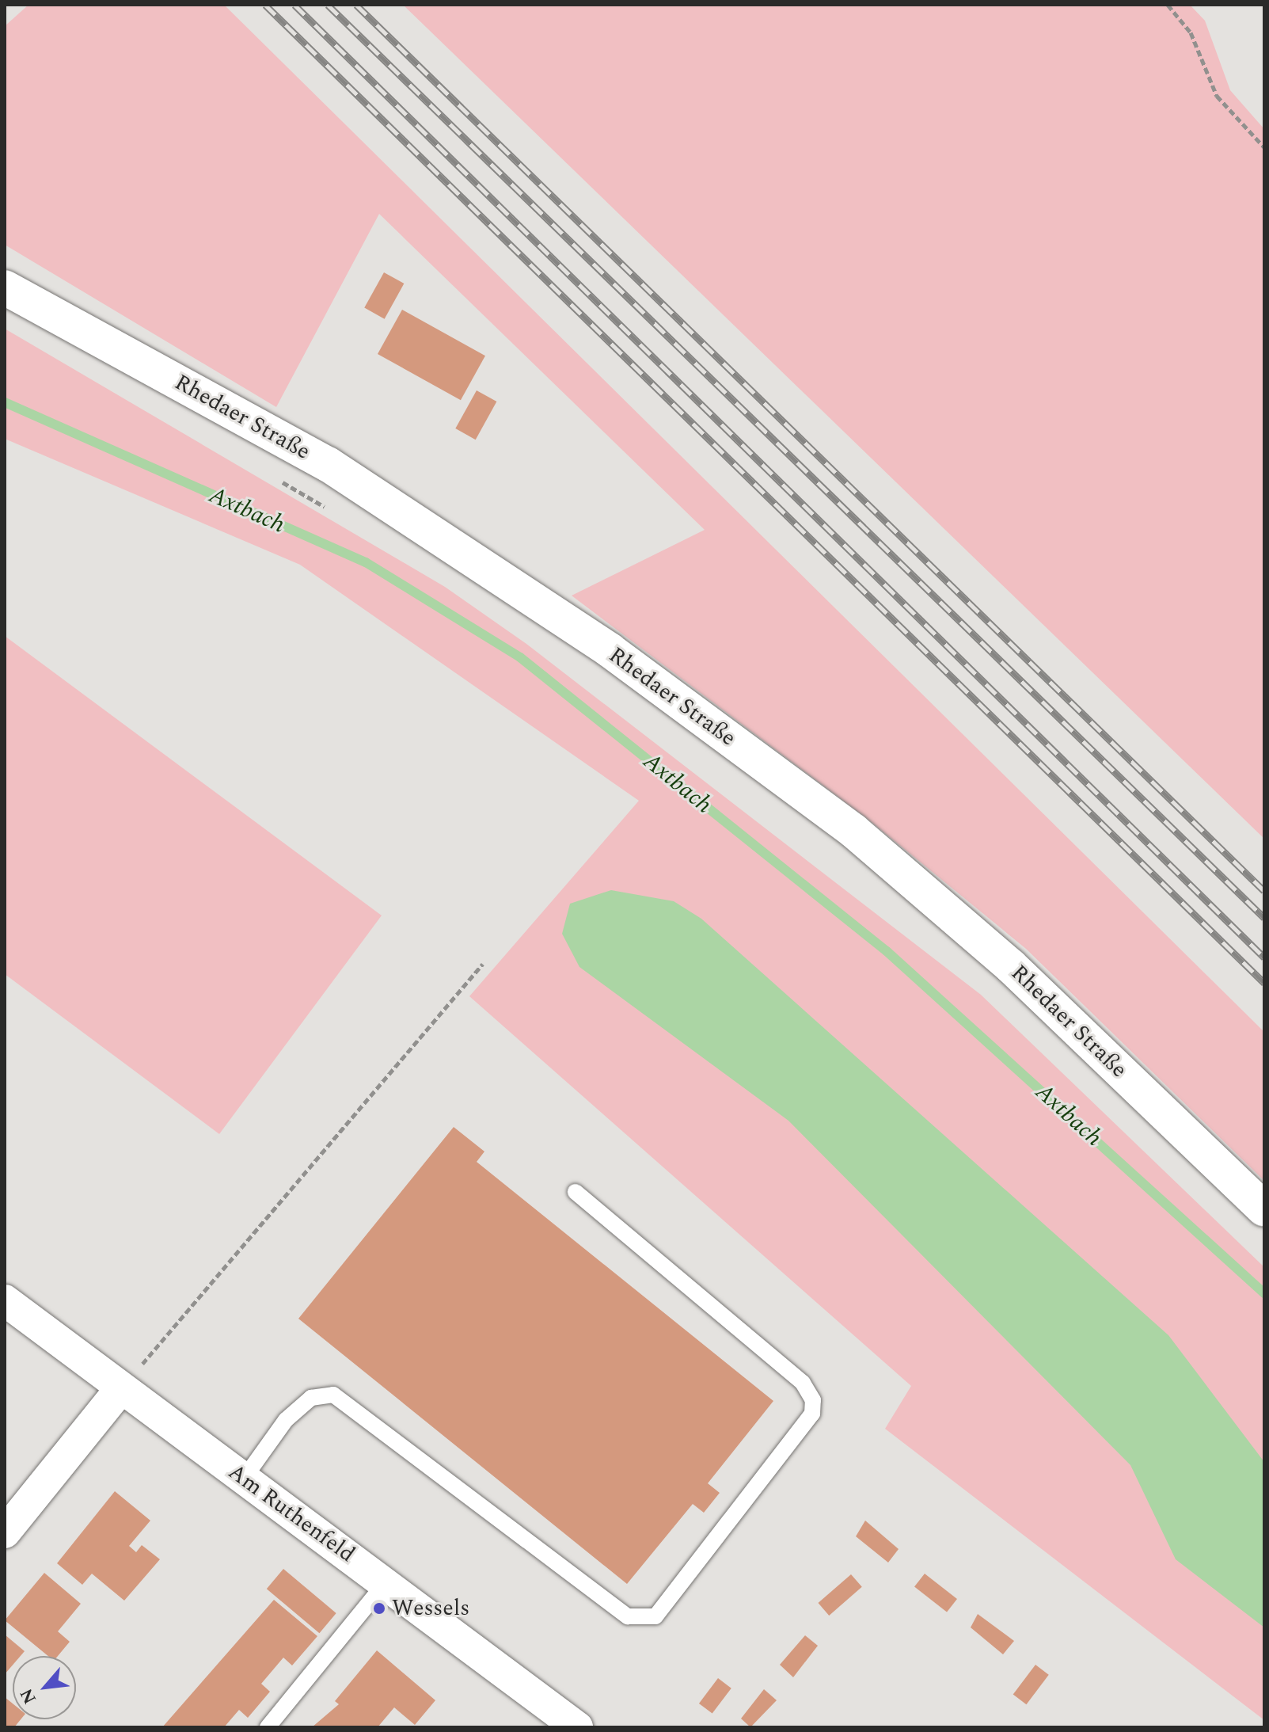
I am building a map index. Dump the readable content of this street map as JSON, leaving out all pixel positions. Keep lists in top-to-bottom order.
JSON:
{
  "streets": {
    "street": ["Rhedaer Straße", "Am Ruthenfeld"]
  },
  "water": ["Axtbach"],
  "places": ["Wessels"],
  "north": "bottom left"
}
